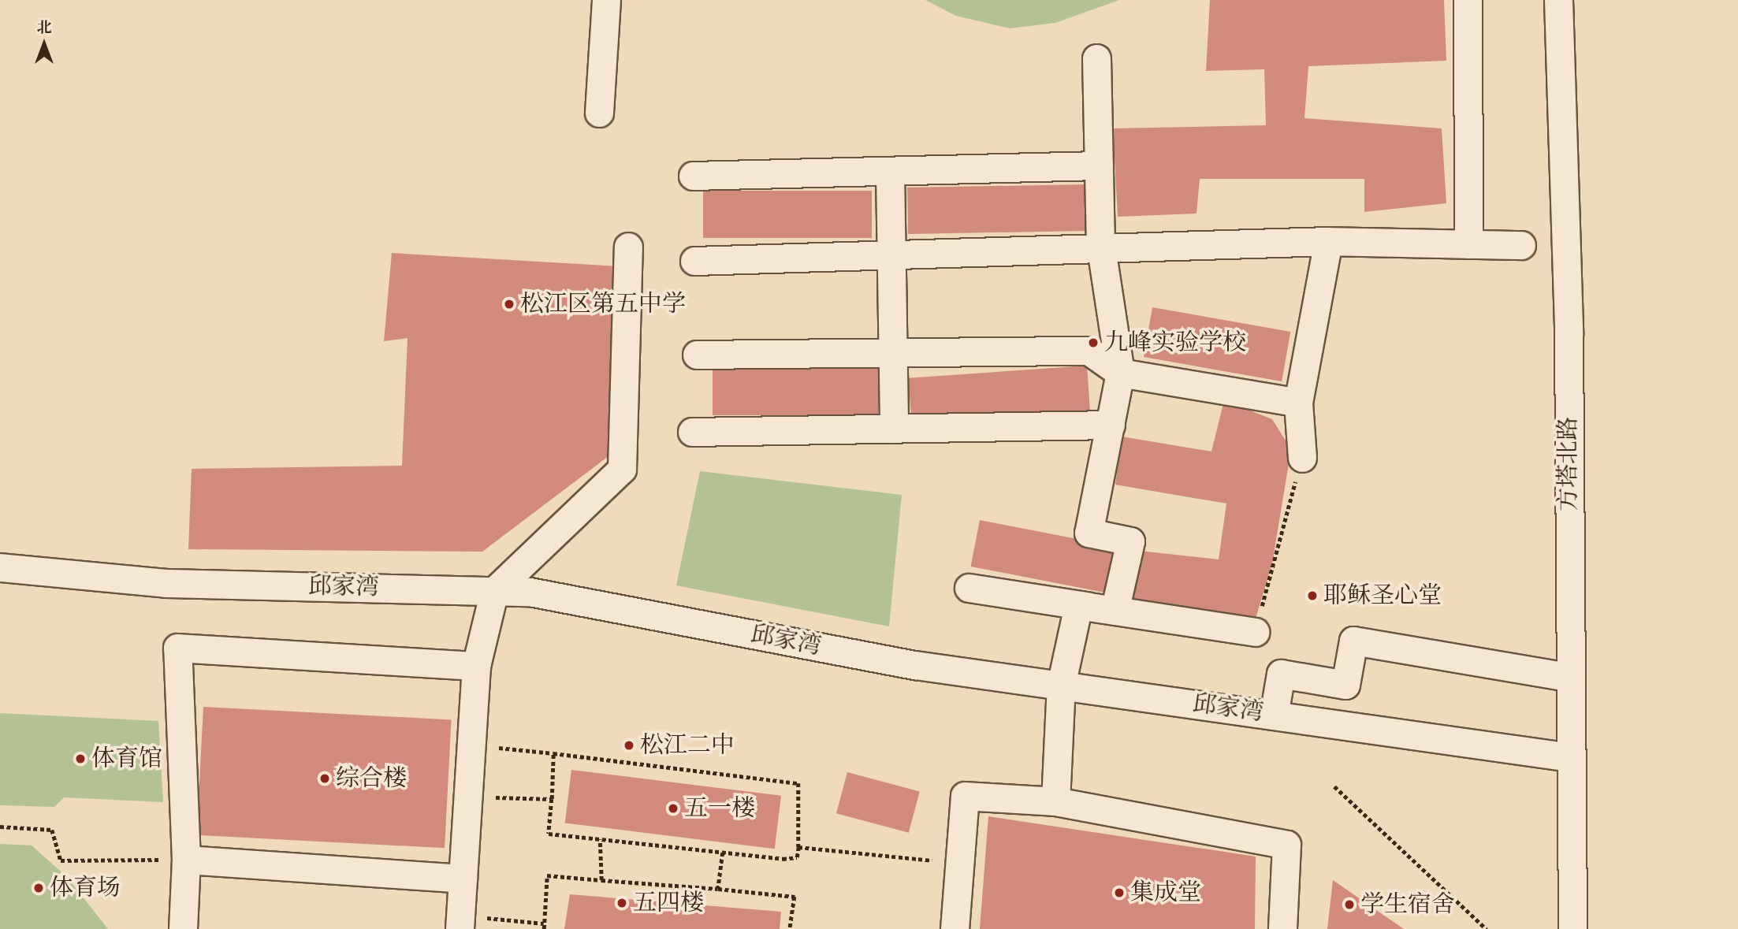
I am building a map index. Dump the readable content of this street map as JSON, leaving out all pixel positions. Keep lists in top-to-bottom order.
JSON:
{
  "streets": {
    "street": ["方塔北路", "邱家湾"]
  },
  "crossings": [
    ["方塔北路", "邱家湾"]
  ],
  "places": [
    "松江区第五中学",
    "九峰实验学校",
    "耶稣圣心堂",
    "松江二中",
    "体育馆",
    "综合楼",
    "五一楼",
    "体育场",
    "集成堂",
    "五四楼",
    "学生宿舍"
  ],
  "north": "top"
}
